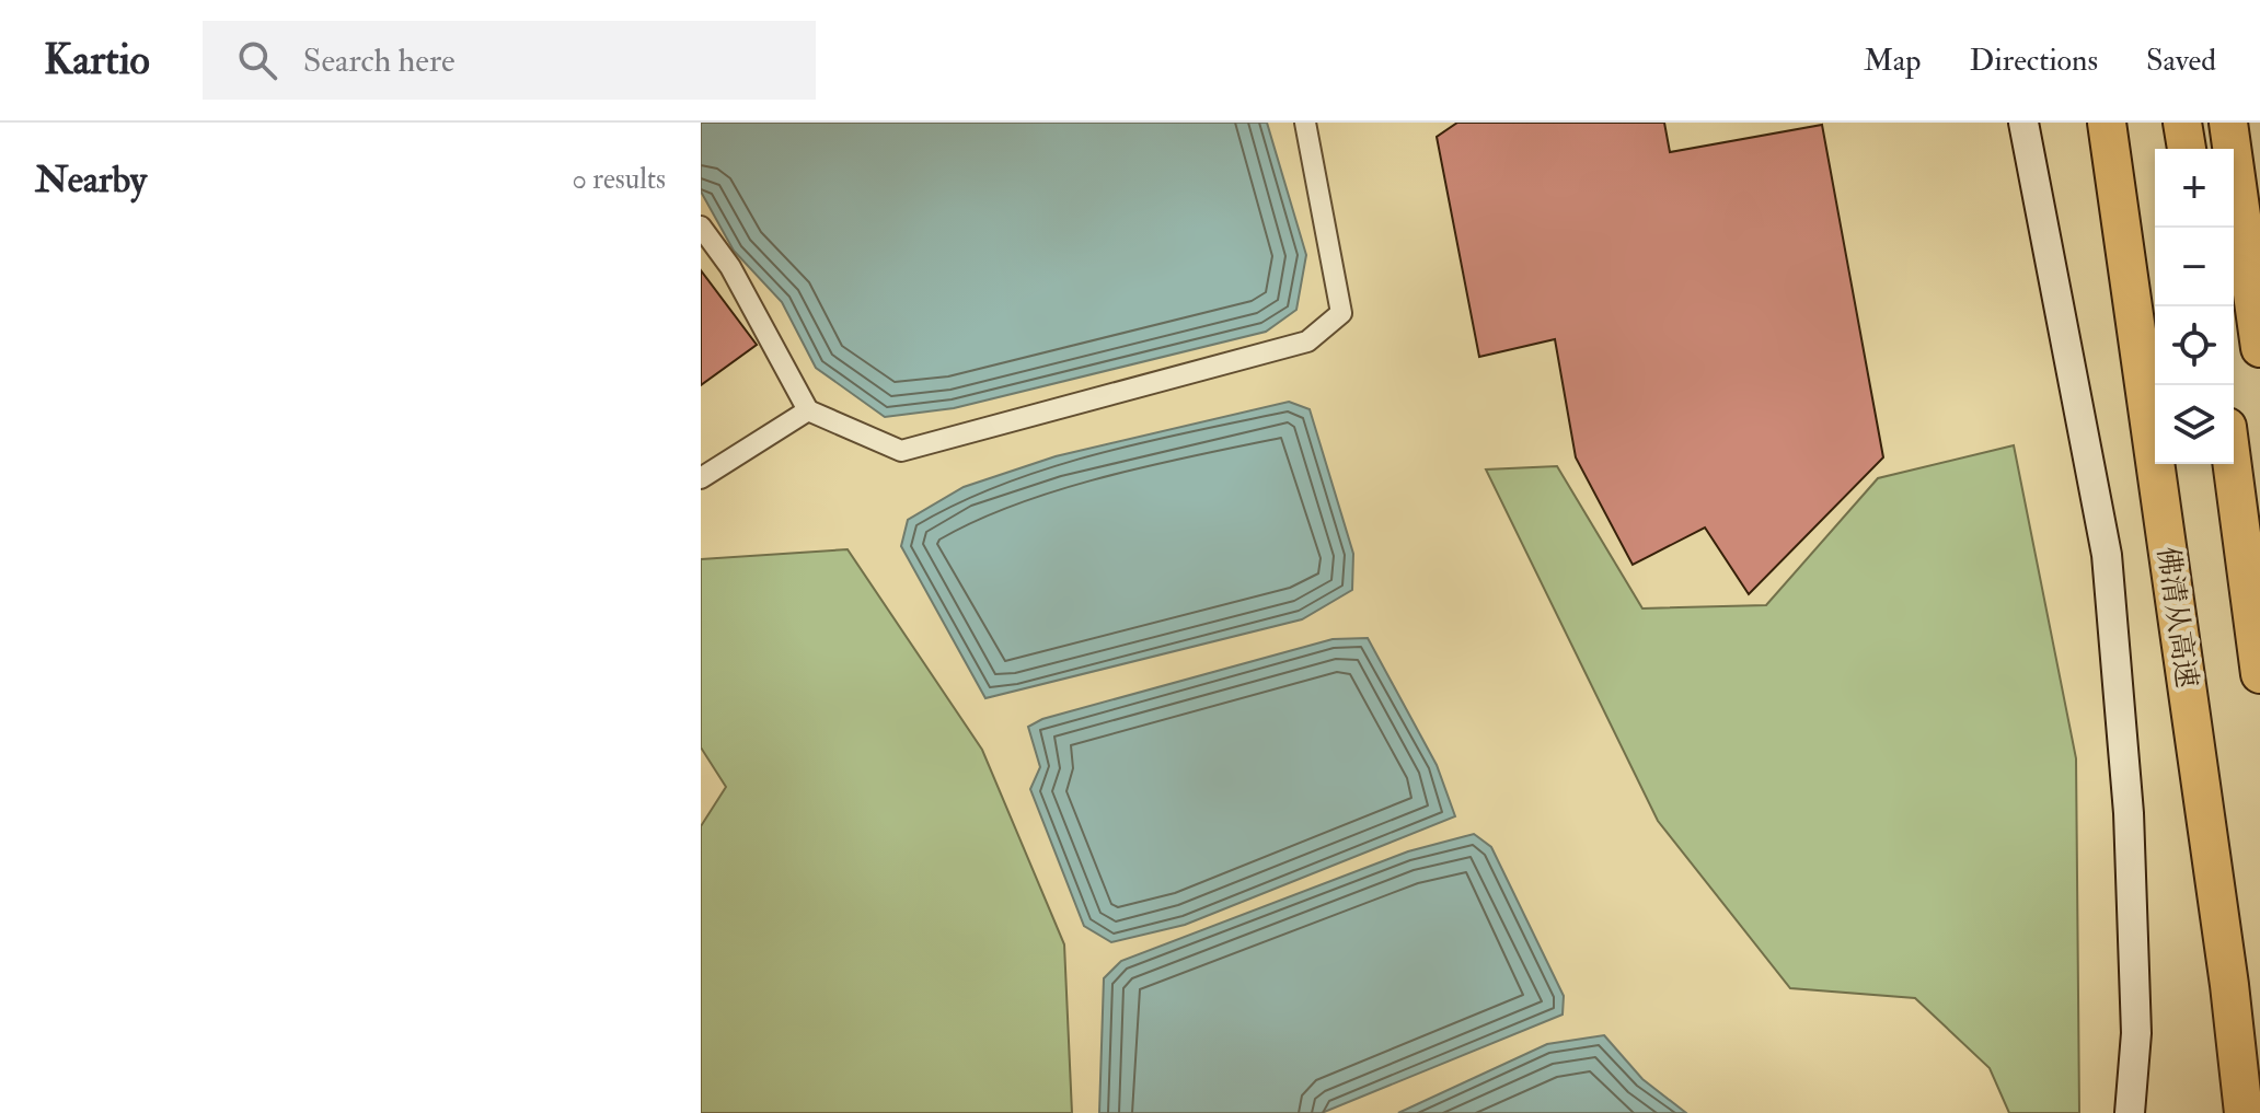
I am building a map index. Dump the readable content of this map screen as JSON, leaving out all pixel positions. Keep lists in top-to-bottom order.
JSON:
{
  "streets": {
    "highway": ["佛清从高速"]
  },
  "page": {
    "header": "Kartio",
    "search": "Search here",
    "nav": ["Map", "Directions", "Saved"],
    "heading": ["Nearby", "0 results"],
    "map_buttons": ["+", "−"]
  }
}
